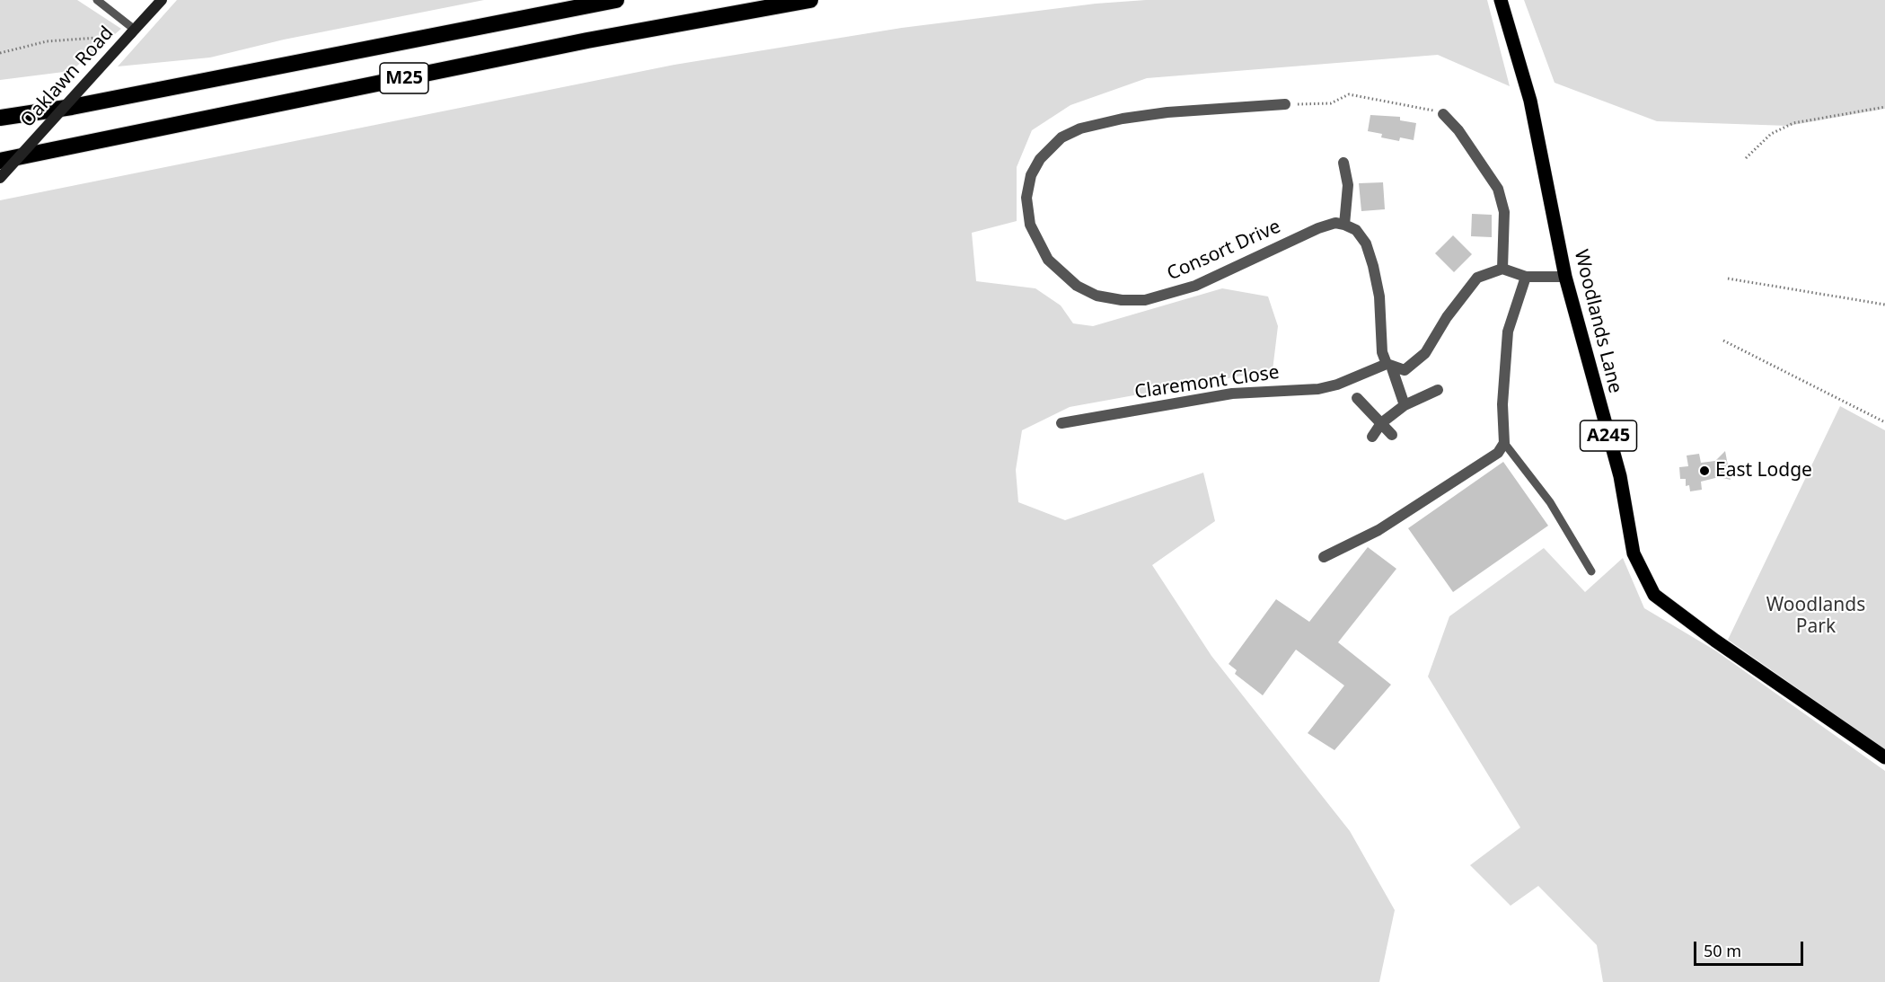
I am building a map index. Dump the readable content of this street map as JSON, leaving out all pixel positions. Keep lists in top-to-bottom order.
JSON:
{
  "streets": {
    "highway": ["M25"],
    "main road": ["Woodlands Lane", "A245"],
    "street": ["Oaklawn Road", "Consort Drive", "Claremont Close"]
  },
  "parks": ["Woodlands Park"],
  "places": ["East Lodge"],
  "scale_bar": "50 m"
}
